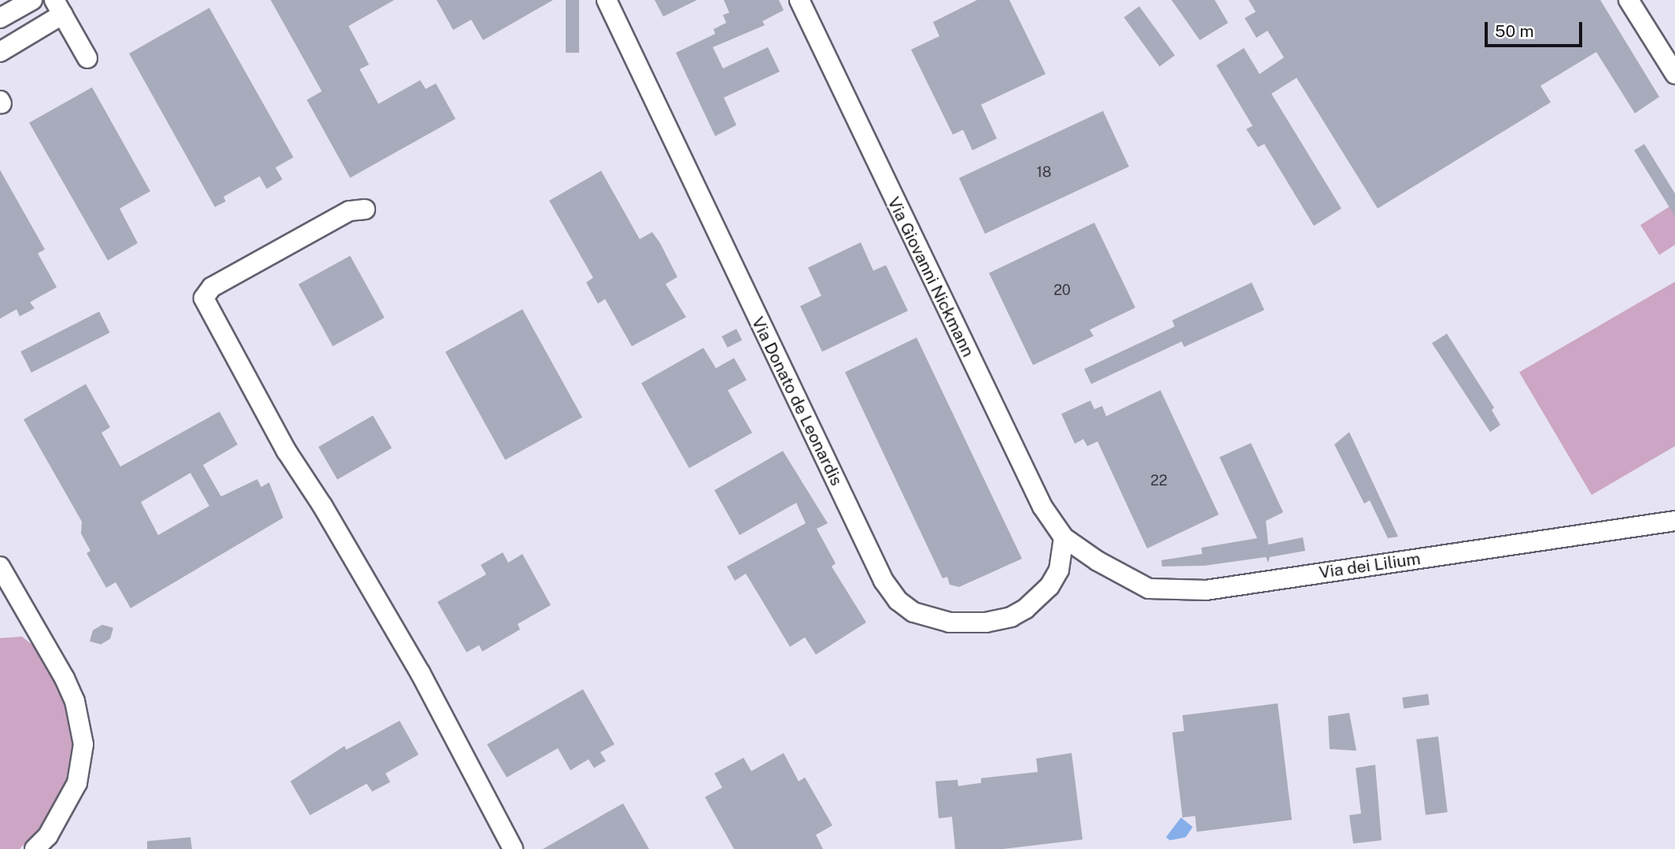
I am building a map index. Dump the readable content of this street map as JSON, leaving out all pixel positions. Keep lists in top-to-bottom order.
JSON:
{
  "streets": {
    "street": ["Via Giovanni Nickmann", "Via Donato de Leonardis", "Via dei Lilium"]
  },
  "crossings": [
    ["Via Giovanni Nickmann", "Via Donato de Leonardis"],
    ["Via Giovanni Nickmann", "Via dei Lilium"],
    ["Via Donato de Leonardis", "Via dei Lilium"]
  ],
  "house_numbers": ["18", "20", "22"],
  "scale_bar": "50 m"
}
